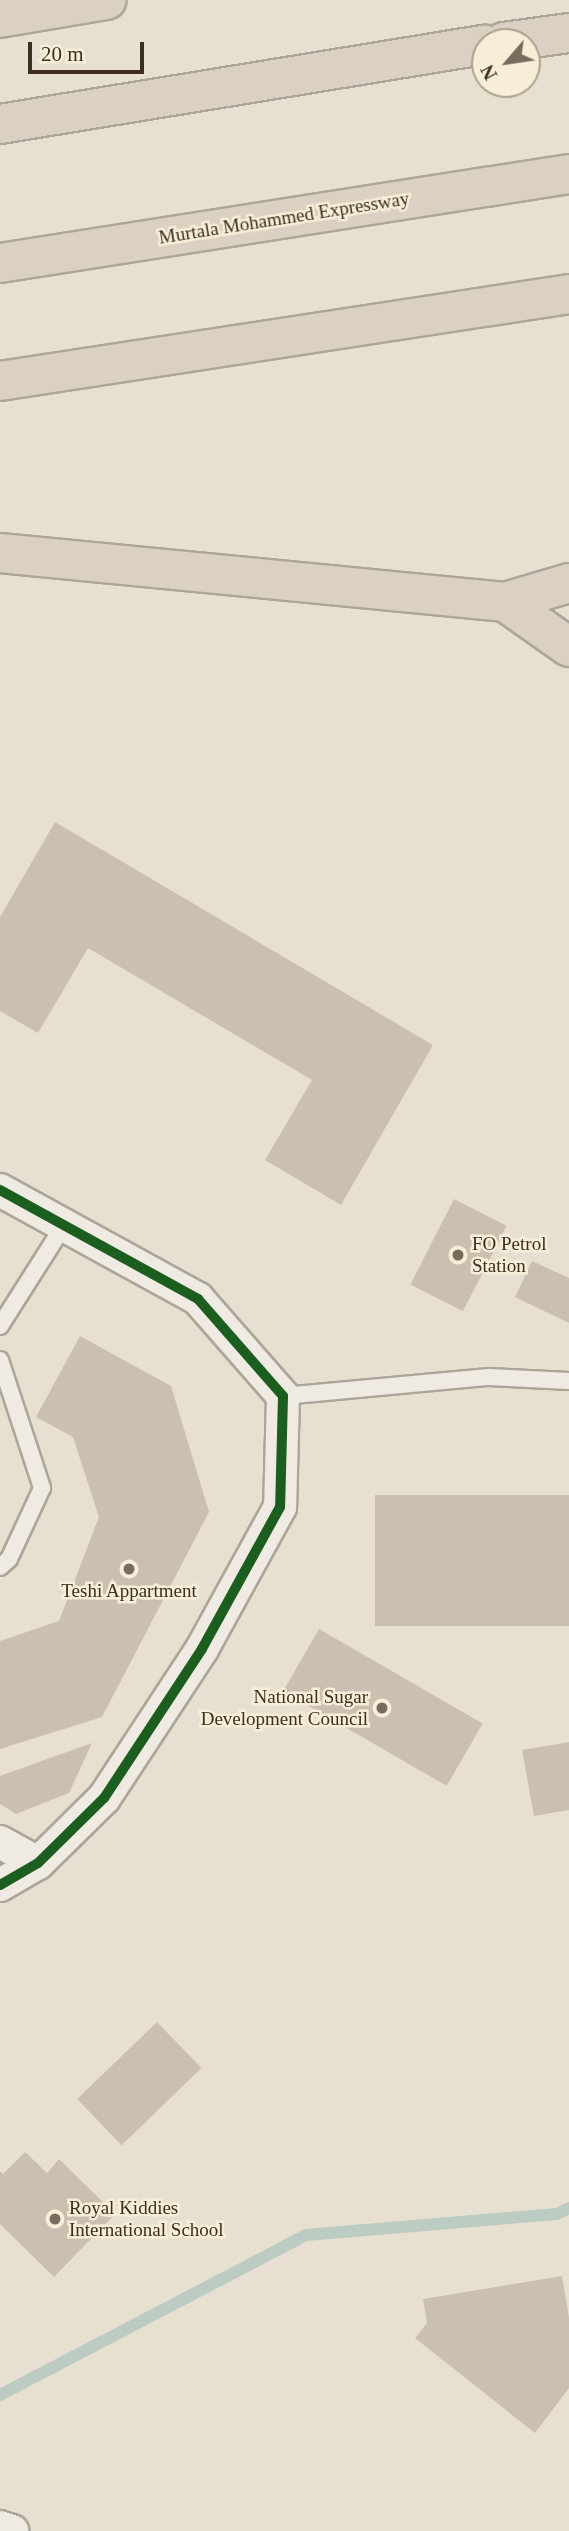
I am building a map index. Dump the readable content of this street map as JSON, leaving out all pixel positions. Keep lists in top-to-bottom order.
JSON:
{
  "streets": {
    "highway": ["Murtala Mohammed Expressway"]
  },
  "places": [
    "FO Petrol Station",
    "Teshi Appartment",
    "National Sugar Development Council",
    "Royal Kiddies International School"
  ],
  "scale_bar": "20 m",
  "north": "bottom left"
}
